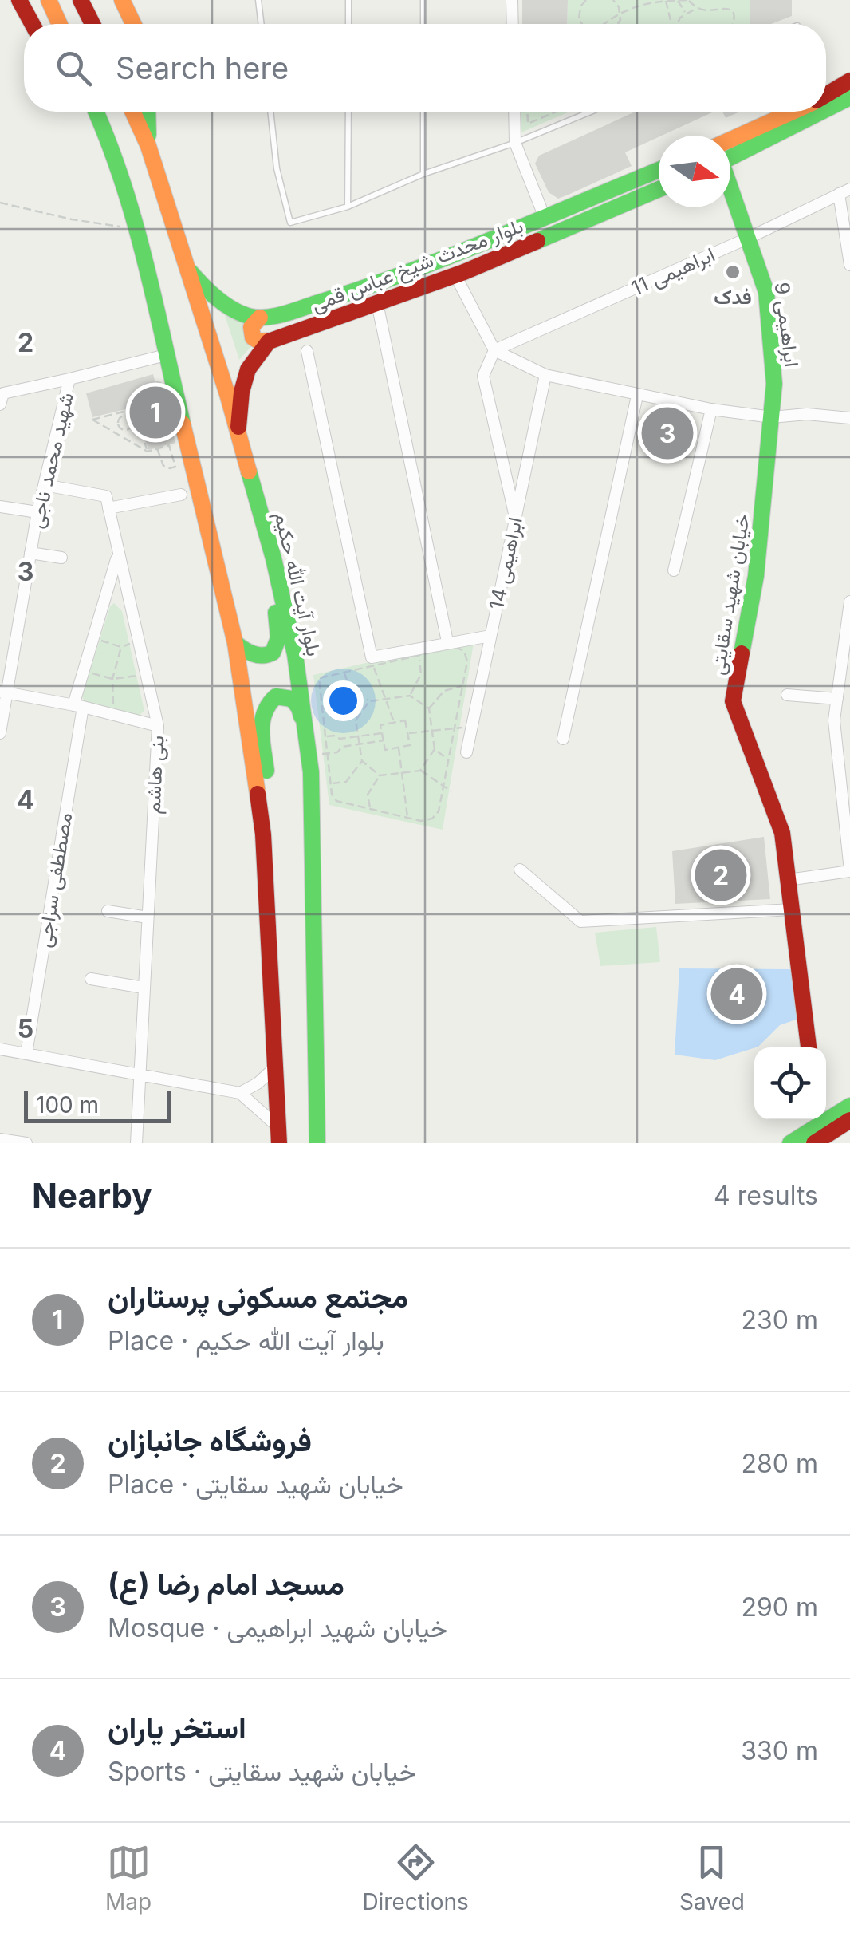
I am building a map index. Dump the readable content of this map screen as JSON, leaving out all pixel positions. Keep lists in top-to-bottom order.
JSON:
{
  "streets": {
    "main road": [
      "بلوار محدث شیخ عباس قمی",
      "ابراهیمی 9",
      "بلوار آیت الله حکیم",
      "خیابان شهید سقایتی"
    ],
    "street": [
      "ابراهیمی 11",
      "شهید محمد ناجی",
      "ابراهیمی 14",
      "بنی هاشم",
      "مصططفی سراجی"
    ]
  },
  "crossings": [
    ["بلوار محدث شیخ عباس قمی", "بلوار آیت الله حکیم"],
    ["ابراهیمی 11", "ابراهیمی 9"],
    ["ابراهیمی 9", "خیابان شهید سقایتی"],
    ["بنی هاشم", "مصططفی سراجی"]
  ],
  "places": ["فدک"],
  "scale_bar": "100 m",
  "north": "right",
  "page": {
    "search": "Search here",
    "pins": [
      "1",
      "3",
      "2",
      "4"
    ],
    "scale": "100 m",
    "heading": ["Nearby", "4 results"],
    "list": [
      {
        "mark": "1",
        "name": "مجتمع مسکونی پرستاران",
        "note": "Place · بلوار آیت الله حکیم",
        "value": "230 m"
      },
      {
        "mark": "2",
        "name": "فروشگاه جانبازان",
        "note": "Place · خیابان شهید سقایتی",
        "value": "280 m"
      },
      {
        "mark": "3",
        "name": "(مسجد امام رضا (ع",
        "note": "Mosque · خیابان شهید ابراهیمی",
        "value": "290 m"
      },
      {
        "mark": "4",
        "name": "استخر یاران",
        "note": "Sports · خیابان شهید سقایتی",
        "value": "330 m"
      }
    ],
    "nav": ["Map", "Directions", "Saved"]
  },
  "grid": {
    "rows": [
      "2",
      "3",
      "4",
      "5"
    ]
  }
}
